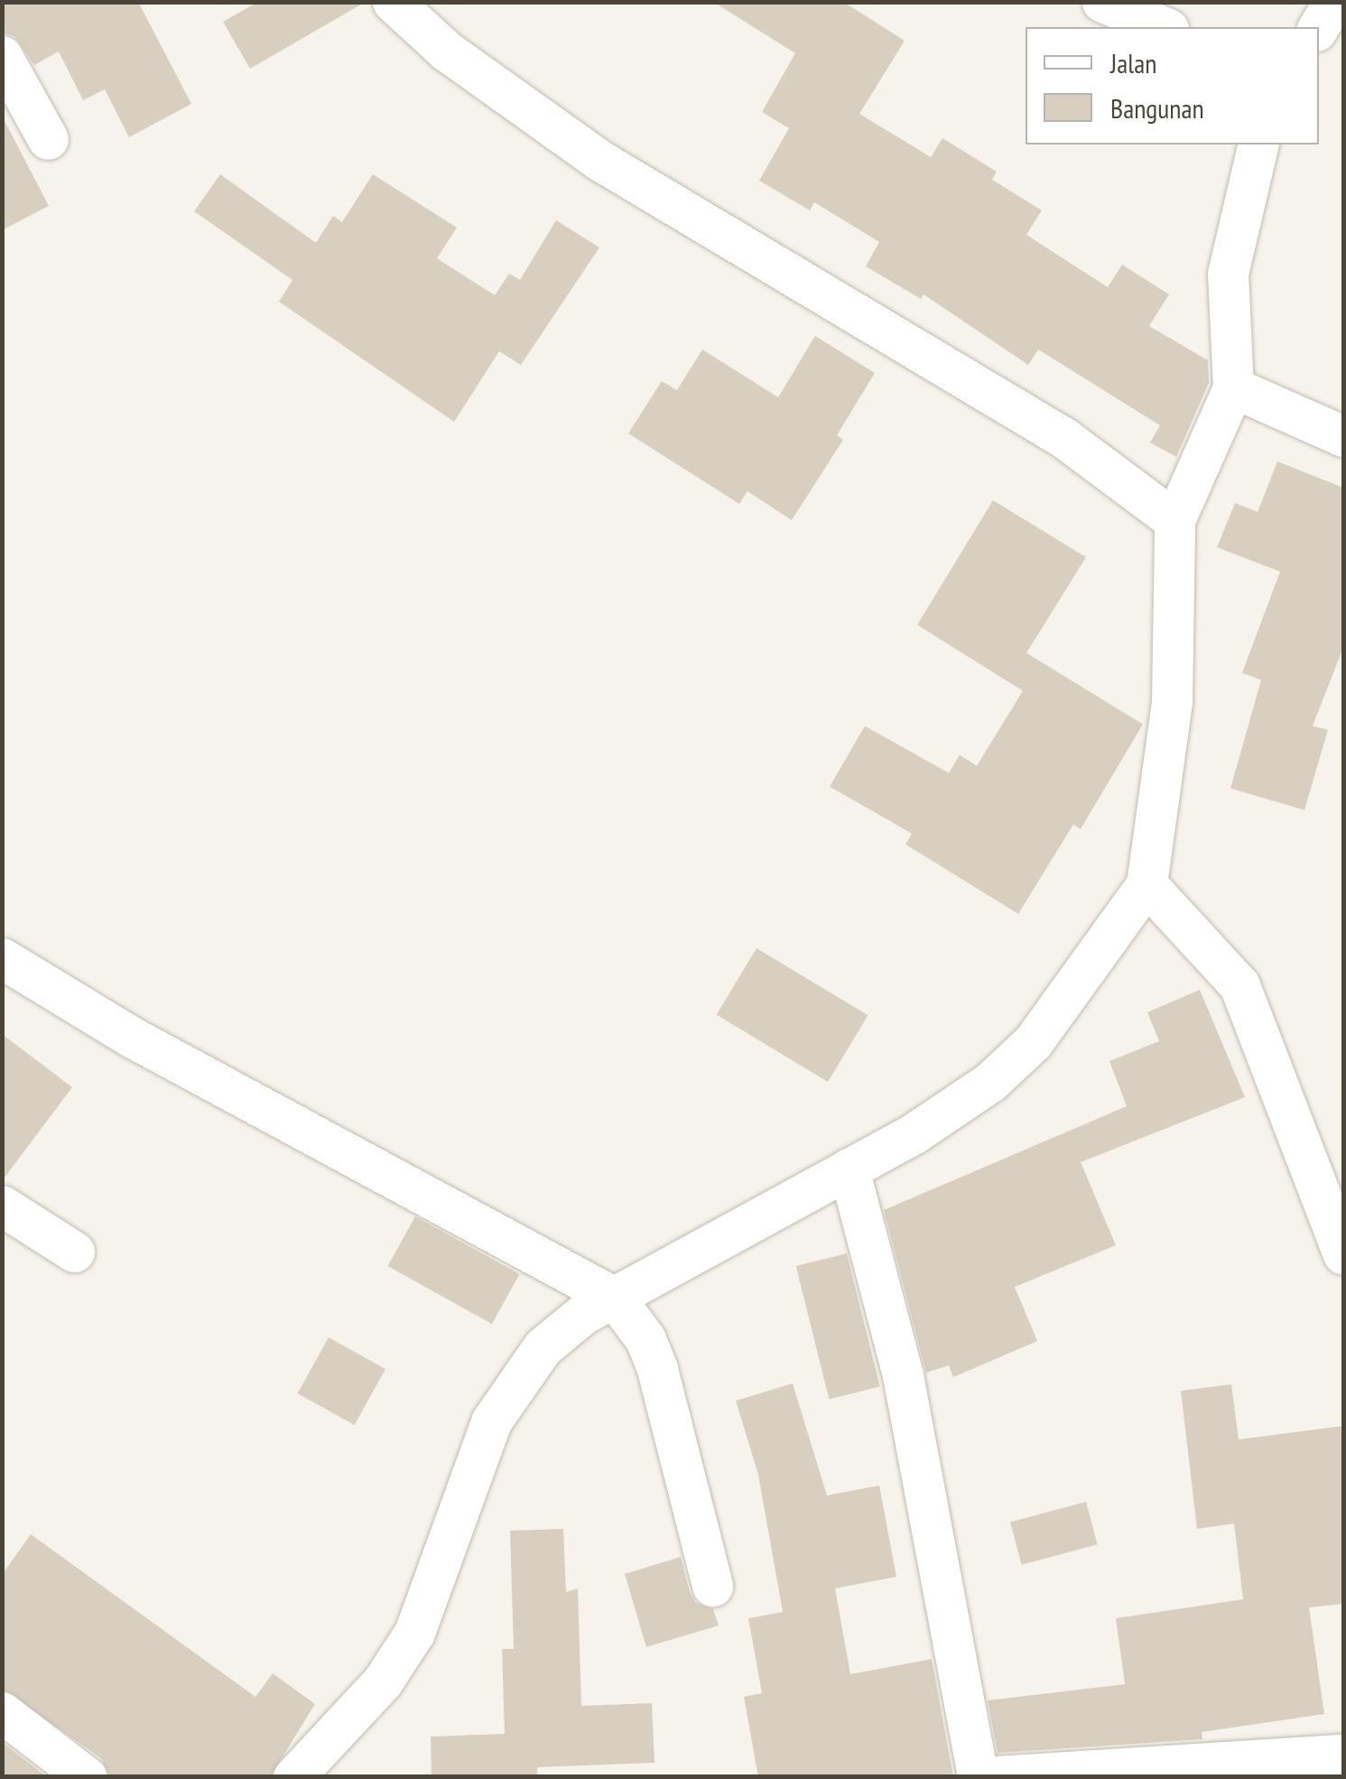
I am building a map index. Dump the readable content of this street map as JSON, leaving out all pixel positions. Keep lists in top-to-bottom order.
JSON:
{
  "legend": ["Jalan", "Bangunan"]
}
